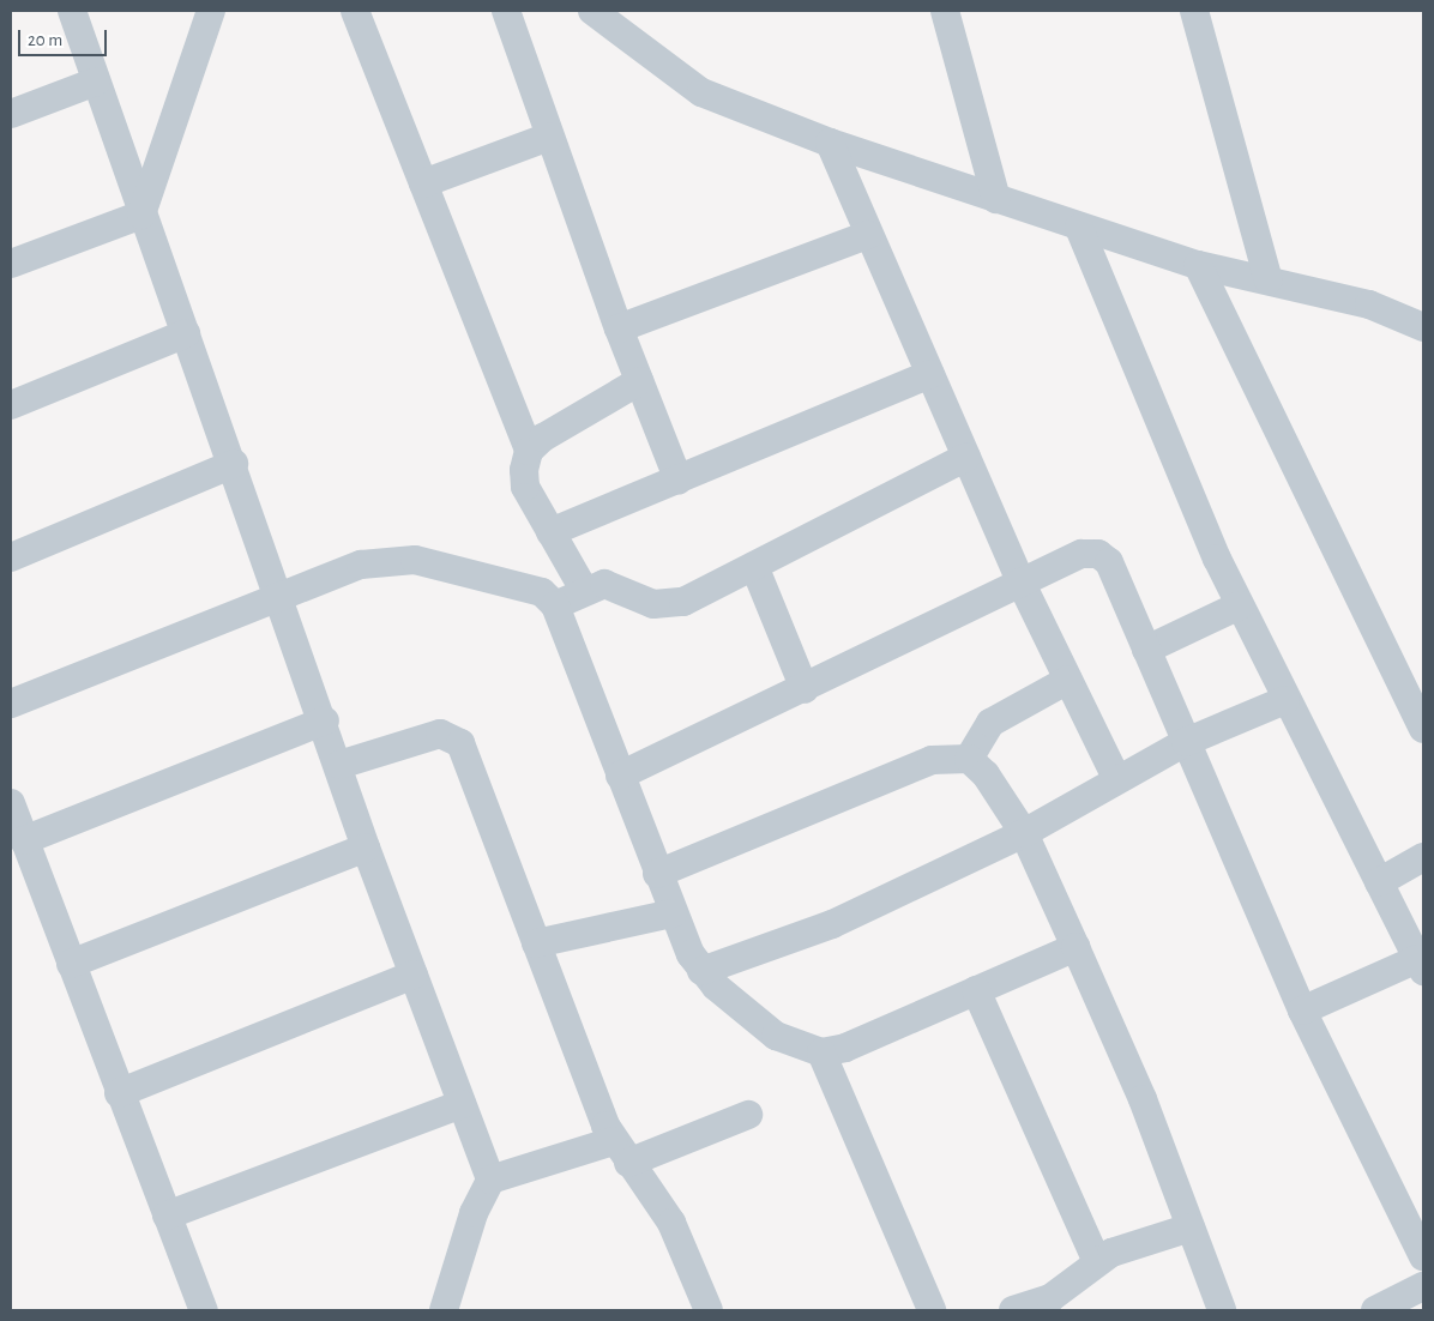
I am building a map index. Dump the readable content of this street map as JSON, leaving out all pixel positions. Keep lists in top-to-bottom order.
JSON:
{
  "scale_bar": "20 m"
}
